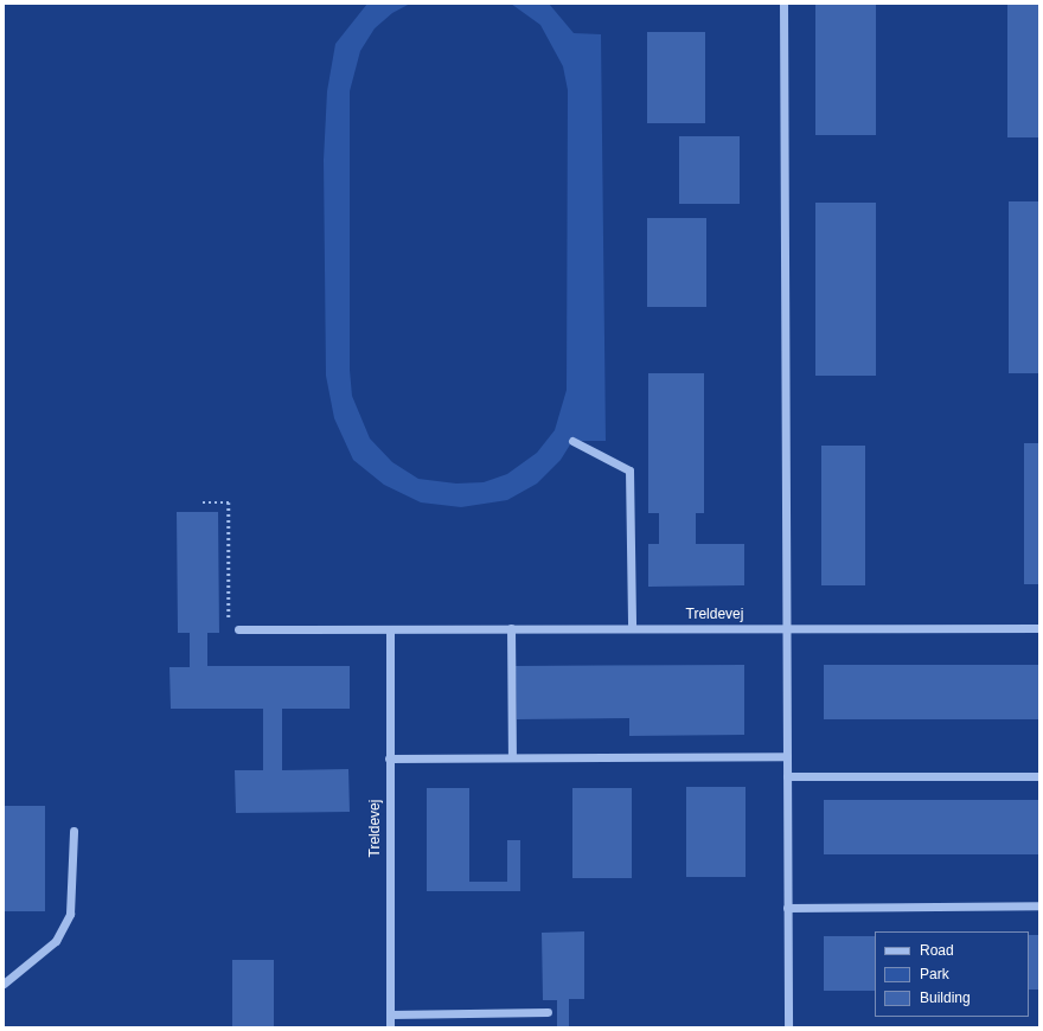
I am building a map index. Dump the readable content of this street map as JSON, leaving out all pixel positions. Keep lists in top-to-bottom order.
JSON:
{
  "streets": {
    "lane": ["Treldevej"]
  },
  "legend": ["Road", "Park", "Building"]
}
